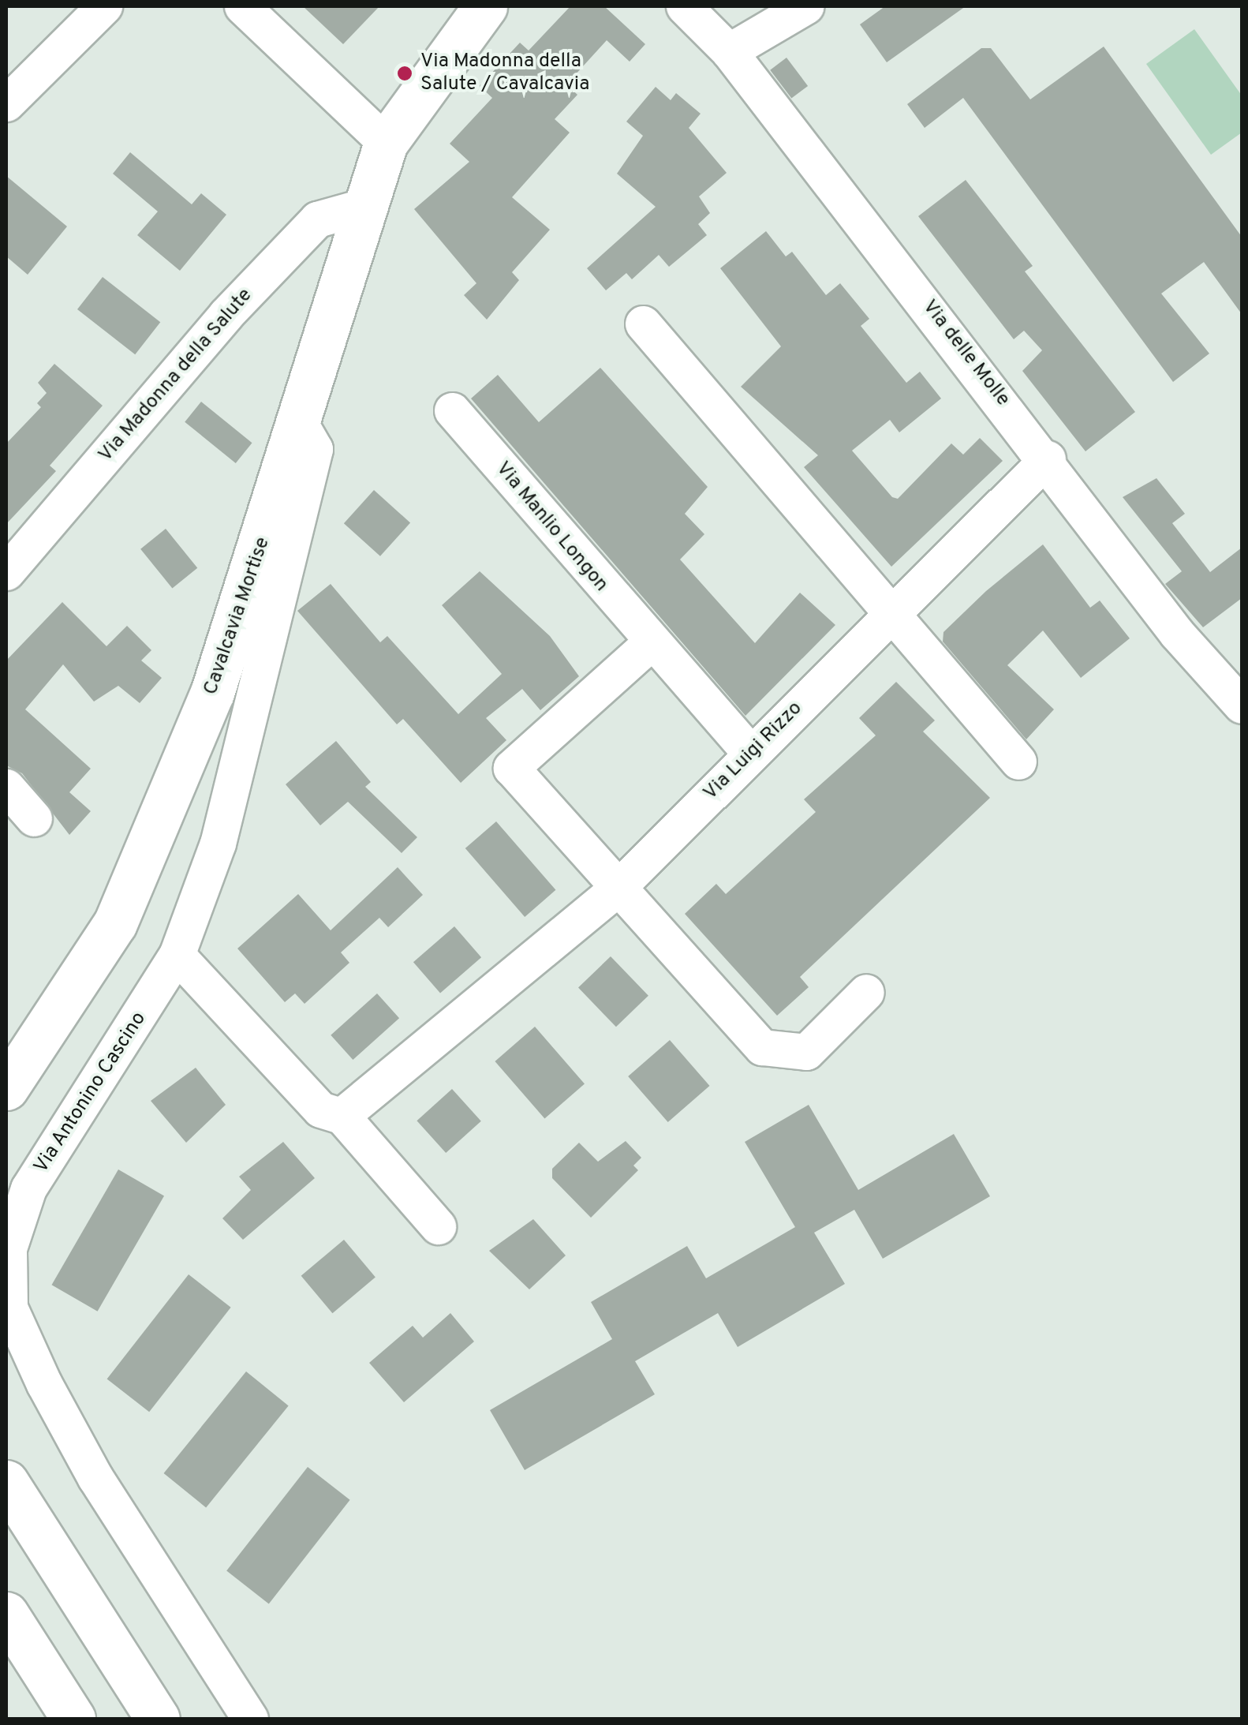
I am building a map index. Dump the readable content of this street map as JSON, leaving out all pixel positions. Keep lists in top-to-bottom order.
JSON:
{
  "streets": {
    "main road": ["Cavalcavia Mortise"],
    "street": [
      "Via delle Molle",
      "Via Madonna della Salute",
      "Via Manlio Longon",
      "Via Luigi Rizzo",
      "Via Antonino Cascino"
    ]
  },
  "crossings": [
    ["Via delle Molle", "Via Luigi Rizzo"],
    ["Via Madonna della Salute", "Cavalcavia Mortise"],
    ["Via Manlio Longon", "Via Luigi Rizzo"],
    ["Cavalcavia Mortise", "Via Antonino Cascino"]
  ],
  "places": ["Via Madonna della Salute / Cavalcavia"]
}
